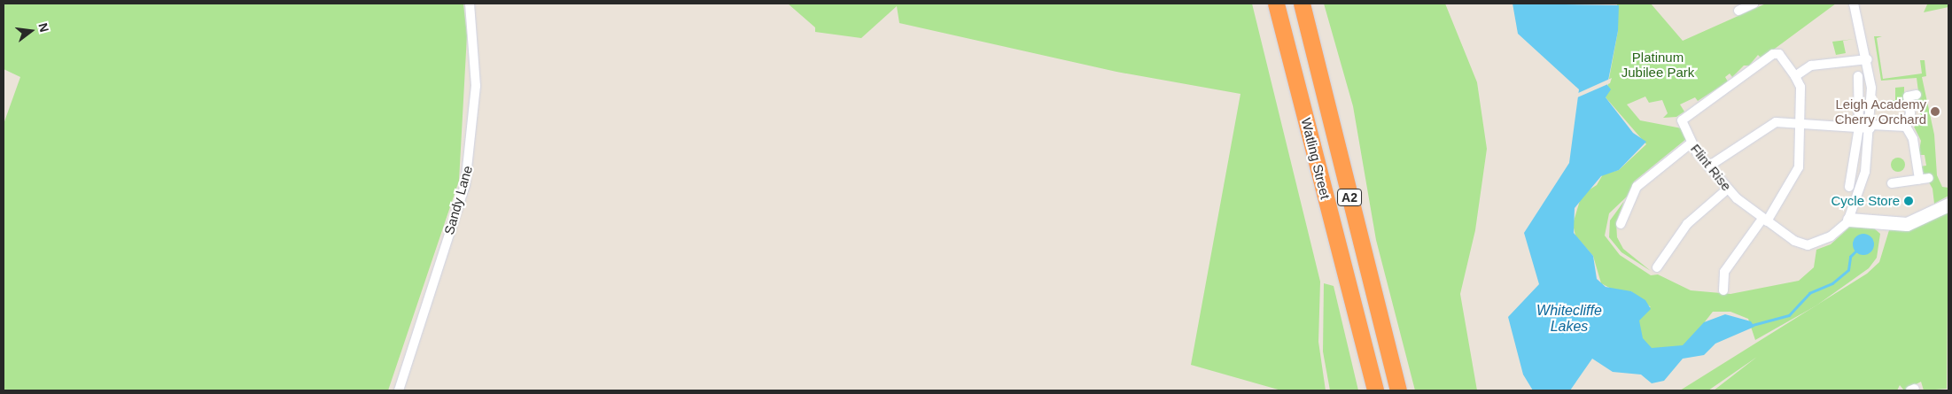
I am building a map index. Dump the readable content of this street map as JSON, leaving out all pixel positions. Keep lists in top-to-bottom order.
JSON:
{
  "streets": {
    "highway": ["Watling Street", "A2"],
    "street": ["Flint Rise", "Sandy Lane"]
  },
  "water": ["Whitecliffe Lakes"],
  "parks": ["Platinum Jubilee Park"],
  "places": ["Leigh Academy Cherry Orchard", "Cycle Store"],
  "north": "right"
}
